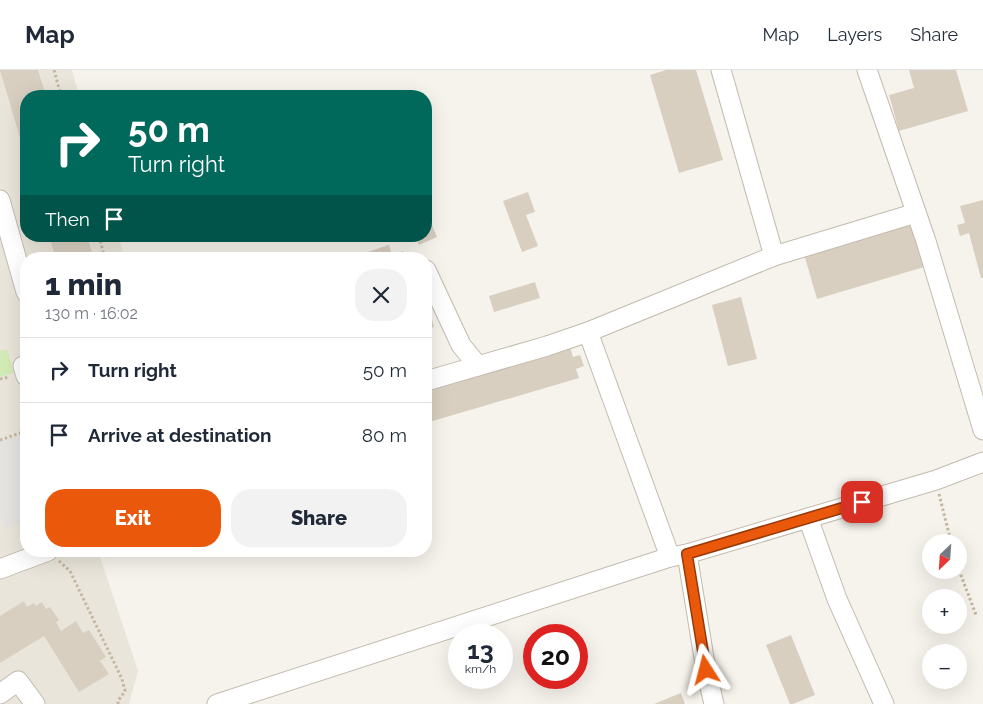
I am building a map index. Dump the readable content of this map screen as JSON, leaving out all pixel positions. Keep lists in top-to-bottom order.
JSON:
{
  "north": "bottom left",
  "page": {
    "header": "Map",
    "nav": ["Map", "Layers", "Share"],
    "turn": ["50 m", "Turn right"],
    "then": "Then",
    "heading": ["1 min", "130 m · 16:02"],
    "list": [
      {
        "name": "Turn right",
        "value": "50 m"
      },
      {
        "name": "Arrive at destination",
        "value": "80 m"
      }
    ],
    "buttons": ["Exit", "Share"],
    "map_buttons": ["+", "−"],
    "speed": "13 km/h",
    "limit": "20"
  }
}
